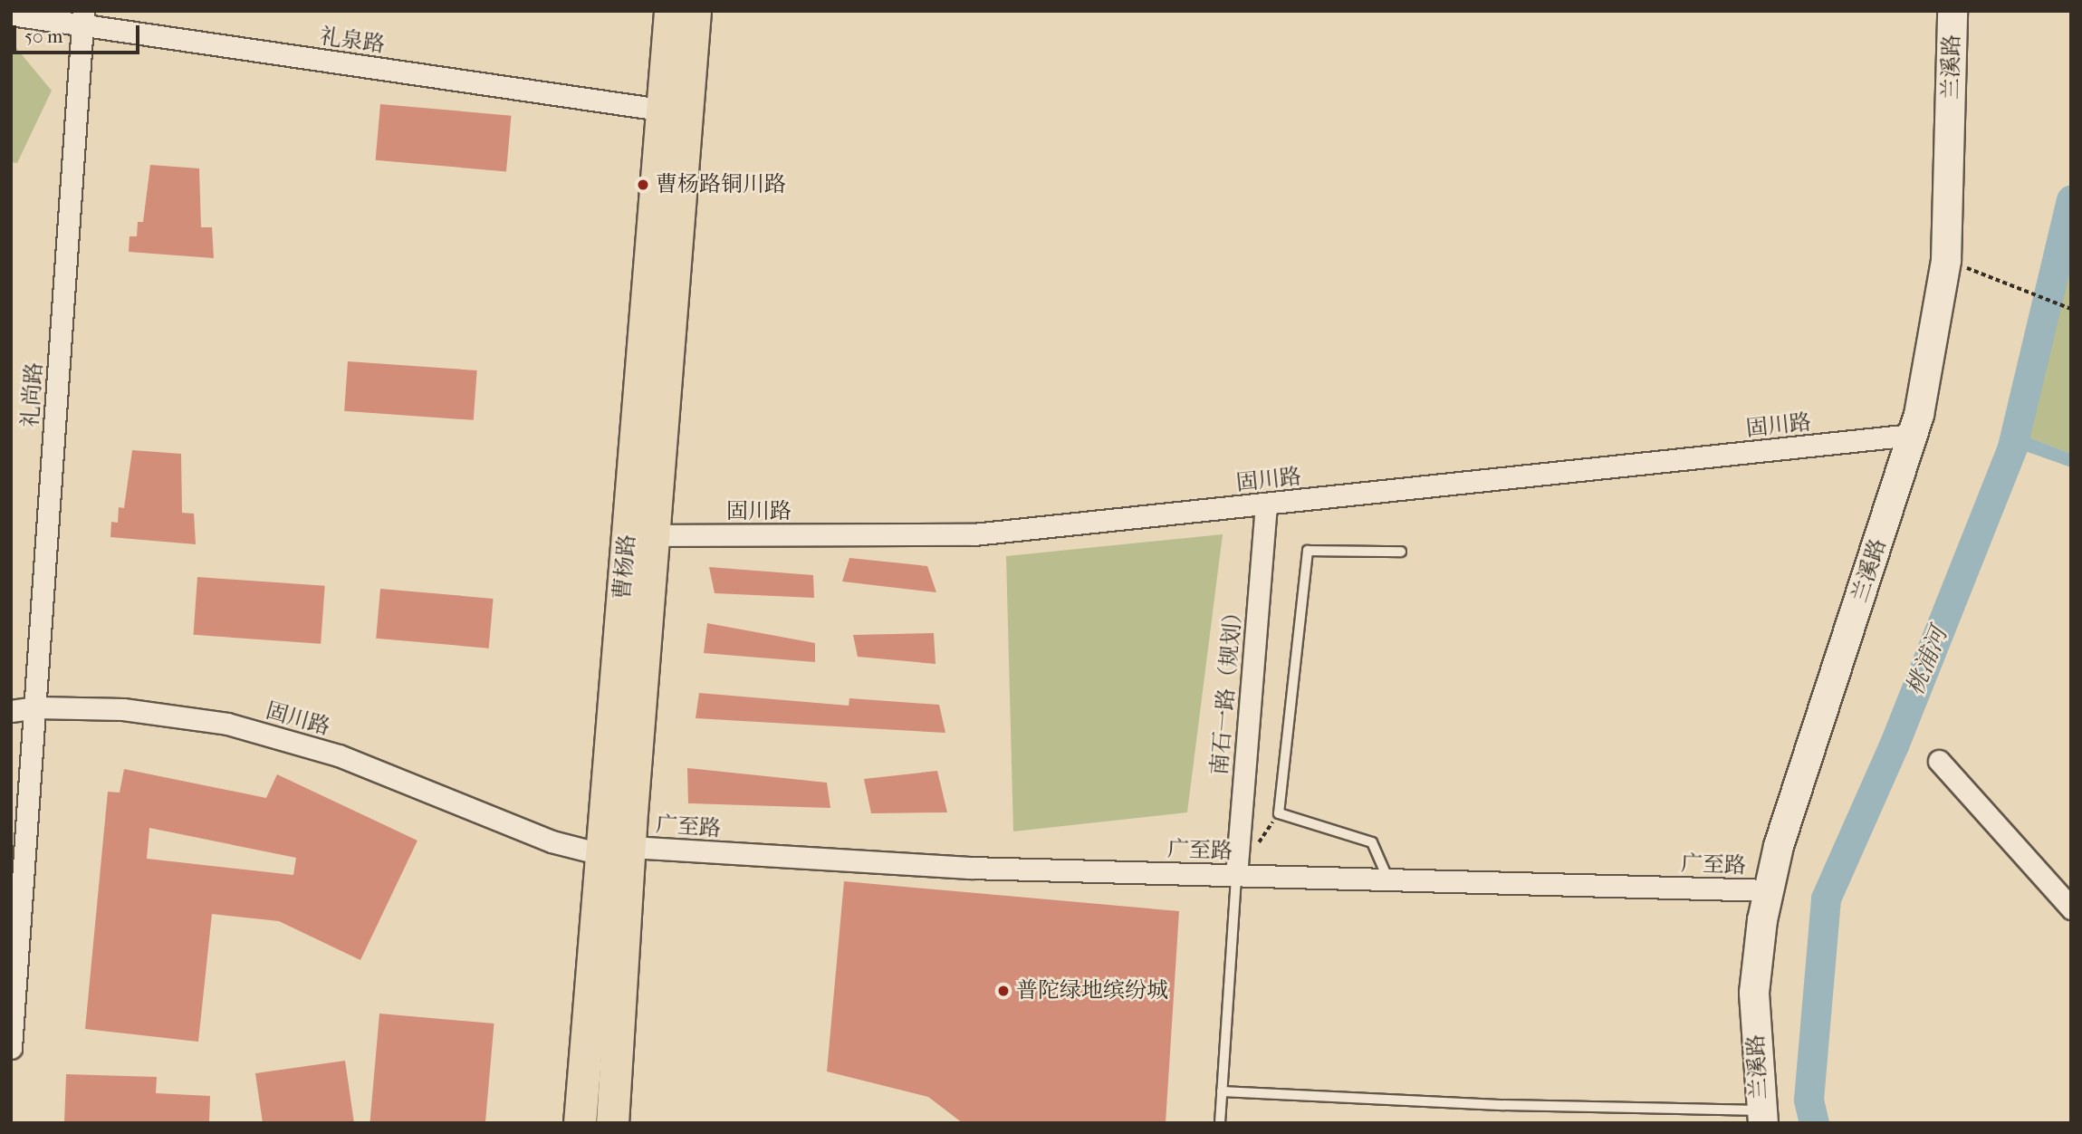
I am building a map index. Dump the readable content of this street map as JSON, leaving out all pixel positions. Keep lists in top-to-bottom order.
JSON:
{
  "streets": {
    "main road": ["曹杨路"],
    "street": [
      "礼泉路",
      "兰溪路",
      "礼尚路",
      "固川路",
      "南石一路（规划）",
      "广至路"
    ]
  },
  "crossings": [
    ["礼泉路", "礼尚路"],
    ["礼泉路", "曹杨路"],
    ["兰溪路", "固川路"],
    ["兰溪路", "广至路"],
    ["礼尚路", "固川路"],
    ["固川路", "曹杨路"],
    ["固川路", "南石一路（规划）"],
    ["固川路", "广至路"],
    ["曹杨路", "广至路"],
    ["南石一路（规划）", "广至路"]
  ],
  "water": ["桃浦河"],
  "places": ["曹杨路铜川路", "普陀绿地缤纷城"],
  "scale_bar": "50 m"
}
